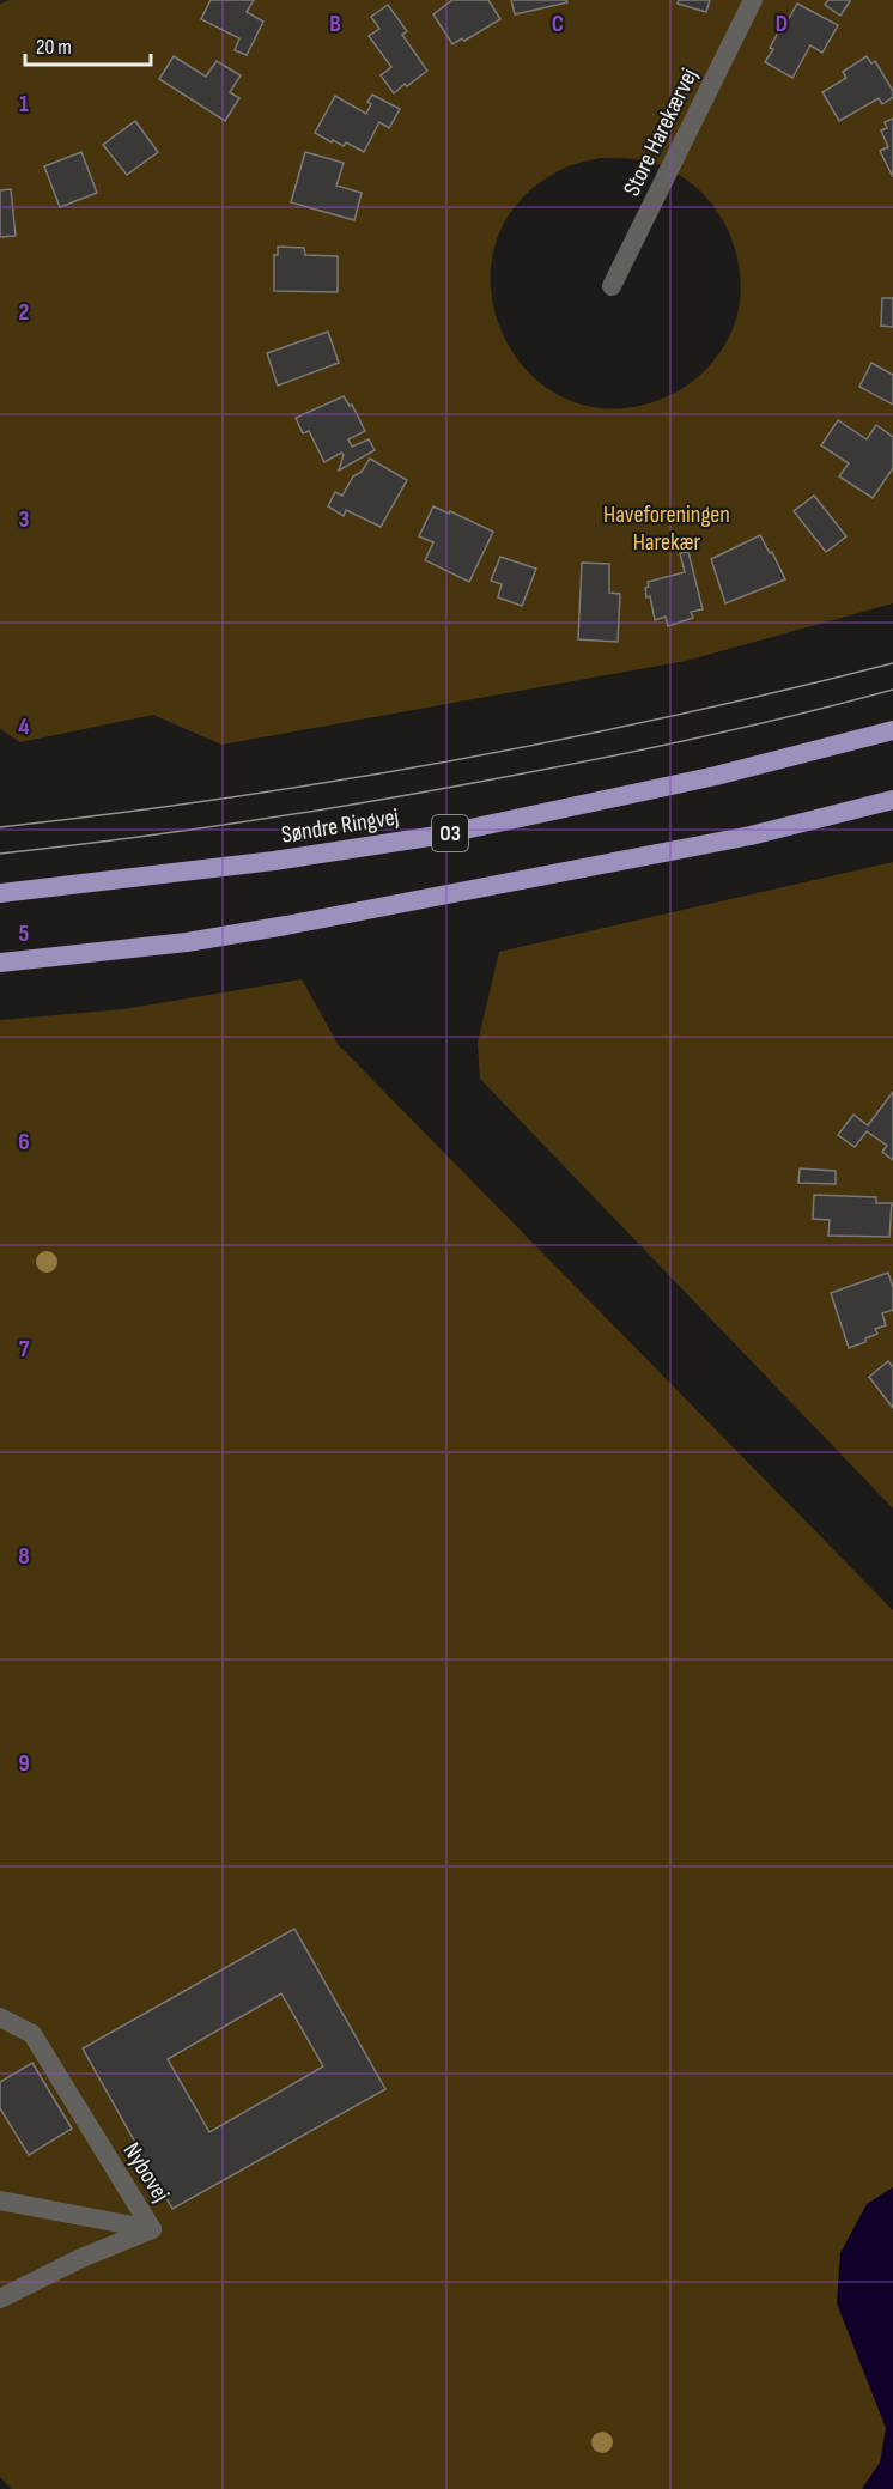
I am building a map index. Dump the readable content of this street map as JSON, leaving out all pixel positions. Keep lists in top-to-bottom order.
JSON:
{
  "streets": {
    "main road": ["Søndre Ringvej", "O3"],
    "street": ["Store Harekærvej", "Nybovej"]
  },
  "parks": ["Haveforeningen Harekær"],
  "scale_bar": "20 m",
  "grid": {
    "columns": ["B", "C", "D"],
    "rows": [
      "1",
      "2",
      "3",
      "4",
      "5",
      "6",
      "7",
      "8",
      "9"
    ]
  }
}
